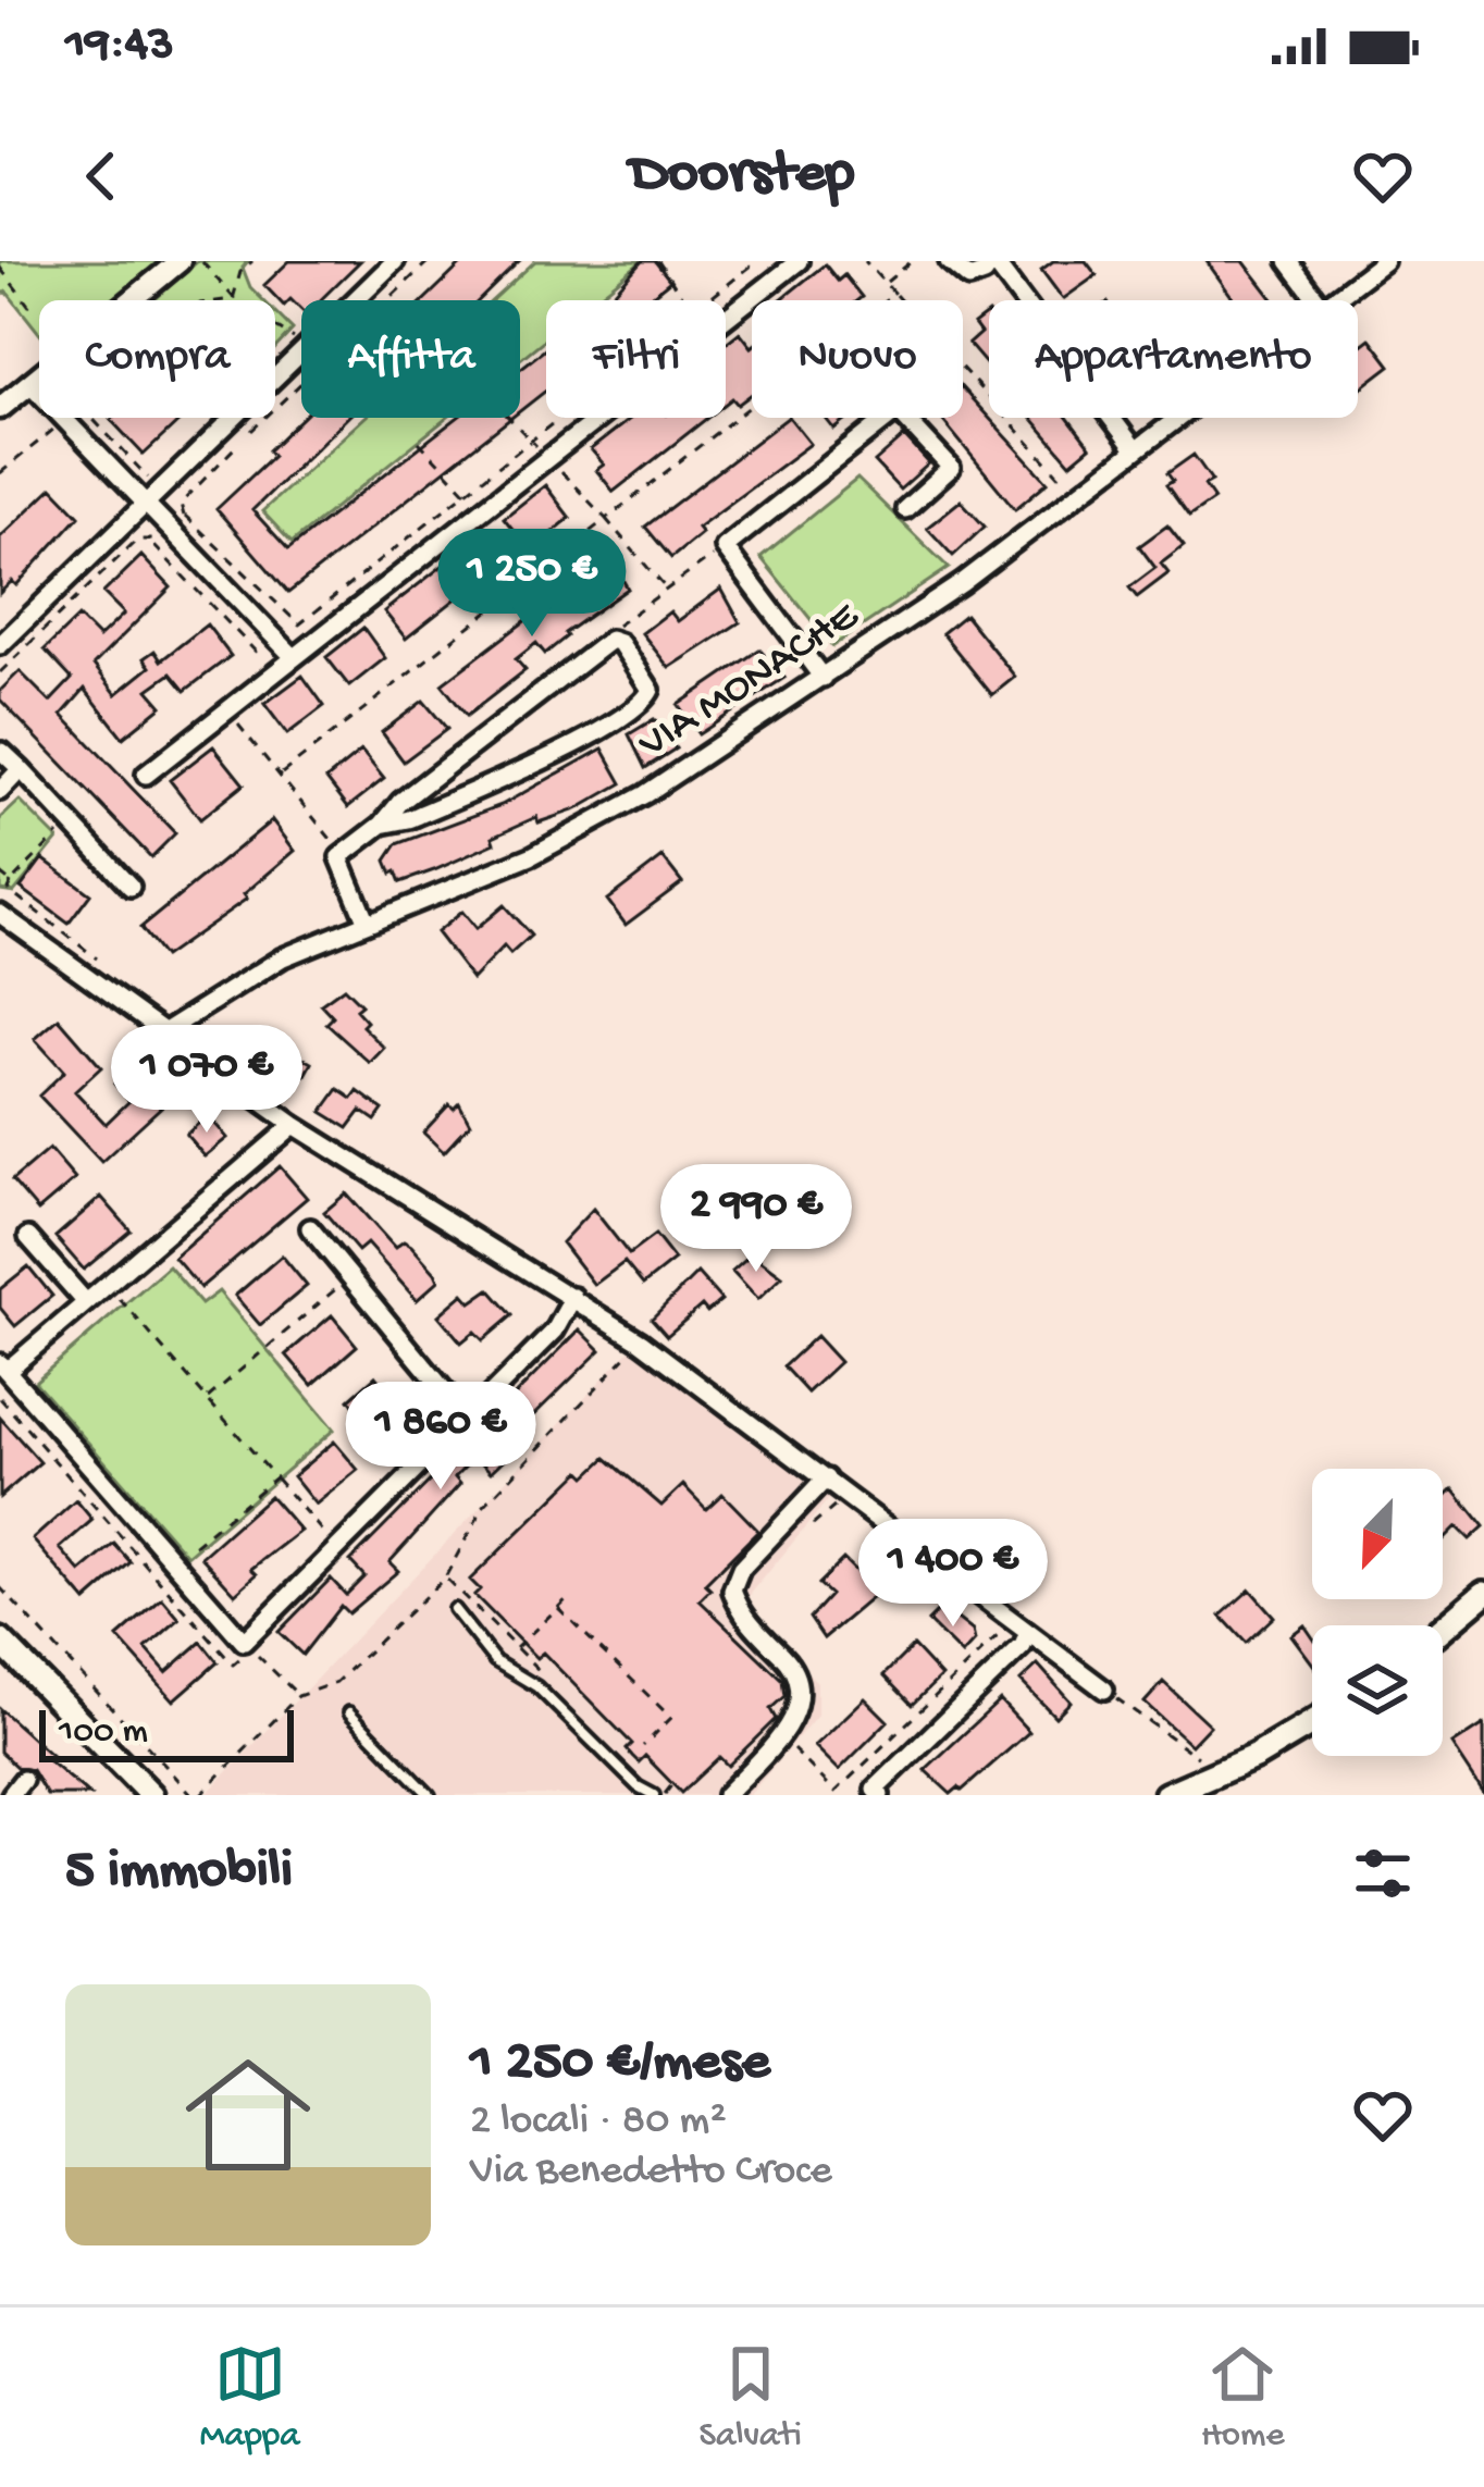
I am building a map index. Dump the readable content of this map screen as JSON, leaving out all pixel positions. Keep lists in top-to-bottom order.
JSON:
{
  "streets": {
    "street": ["VIA MONACHE"]
  },
  "scale_bar": "100 m",
  "north": "bottom left",
  "page": {
    "status": "19:43",
    "header": "Doorstep",
    "chip": [
      "Compra",
      "Affitta",
      "Filtri",
      "Nuovo",
      "Appartamento"
    ],
    "price": [
      "1 250 €",
      "1 070 €",
      "2 990 €",
      "1 860 €",
      "1 400 €"
    ],
    "scale": "100 m",
    "heading": "5 immobili",
    "list": [
      {
        "name": "1 250 €/mese",
        "note": "2 locali · 80 m² · Via Benedetto Croce"
      }
    ],
    "tabs": ["Mappa", "Salvati", "Home"]
  }
}
